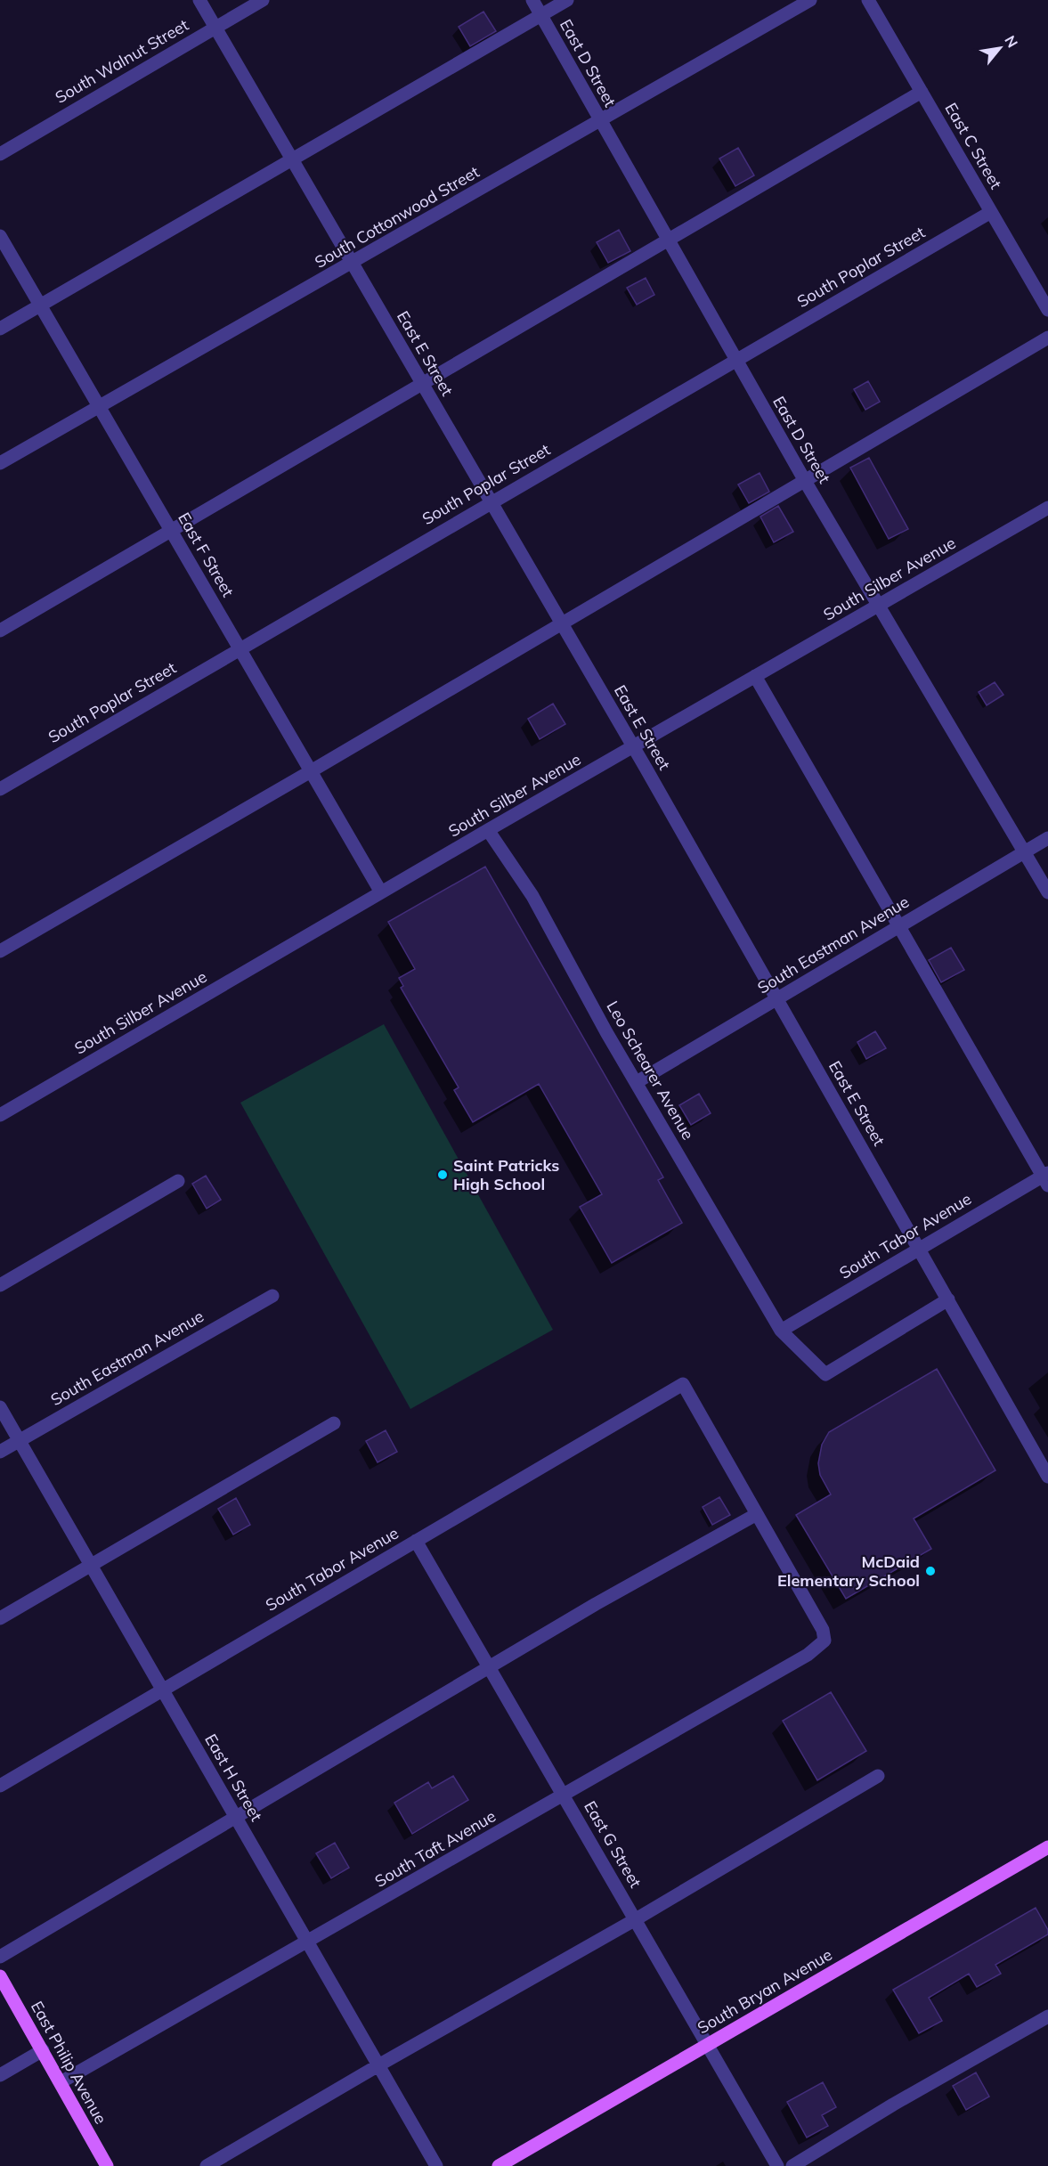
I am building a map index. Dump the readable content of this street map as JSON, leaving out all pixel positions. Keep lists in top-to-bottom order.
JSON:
{
  "streets": {
    "main road": ["South Bryan Avenue", "East Philip Avenue"],
    "street": [
      "South Walnut Street",
      "East D Street",
      "East C Street",
      "South Cottonwood Street",
      "South Poplar Street",
      "East E Street",
      "East F Street",
      "South Silber Avenue",
      "South Eastman Avenue",
      "Leo Schearer Avenue",
      "South Tabor Avenue",
      "East H Street",
      "East G Street",
      "South Taft Avenue"
    ]
  },
  "crossings": [
    ["South Walnut Street", "East E Street"],
    ["East D Street", "South Cottonwood Street"],
    ["East D Street", "South Poplar Street"],
    ["East D Street", "South Silber Avenue"],
    ["East D Street", "South Eastman Avenue"],
    ["East C Street", "South Poplar Street"],
    ["South Cottonwood Street", "East E Street"],
    ["South Cottonwood Street", "East F Street"],
    ["South Poplar Street", "East E Street"],
    ["South Poplar Street", "East F Street"],
    ["East E Street", "South Silber Avenue"],
    ["East E Street", "South Eastman Avenue"],
    ["East E Street", "Leo Schearer Avenue"],
    ["East E Street", "South Tabor Avenue"],
    ["East F Street", "South Silber Avenue"],
    ["South Silber Avenue", "Leo Schearer Avenue"],
    ["South Eastman Avenue", "Leo Schearer Avenue"],
    ["South Eastman Avenue", "East H Street"],
    ["Leo Schearer Avenue", "South Tabor Avenue"],
    ["South Tabor Avenue", "East H Street"],
    ["South Tabor Avenue", "East G Street"],
    ["South Tabor Avenue", "South Taft Avenue"],
    ["East H Street", "South Taft Avenue"],
    ["East G Street", "South Taft Avenue"],
    ["East G Street", "South Bryan Avenue"],
    ["South Taft Avenue", "East Philip Avenue"]
  ],
  "places": ["Saint Patricks High School", "McDaid Elementary School"],
  "north": "top right"
}
